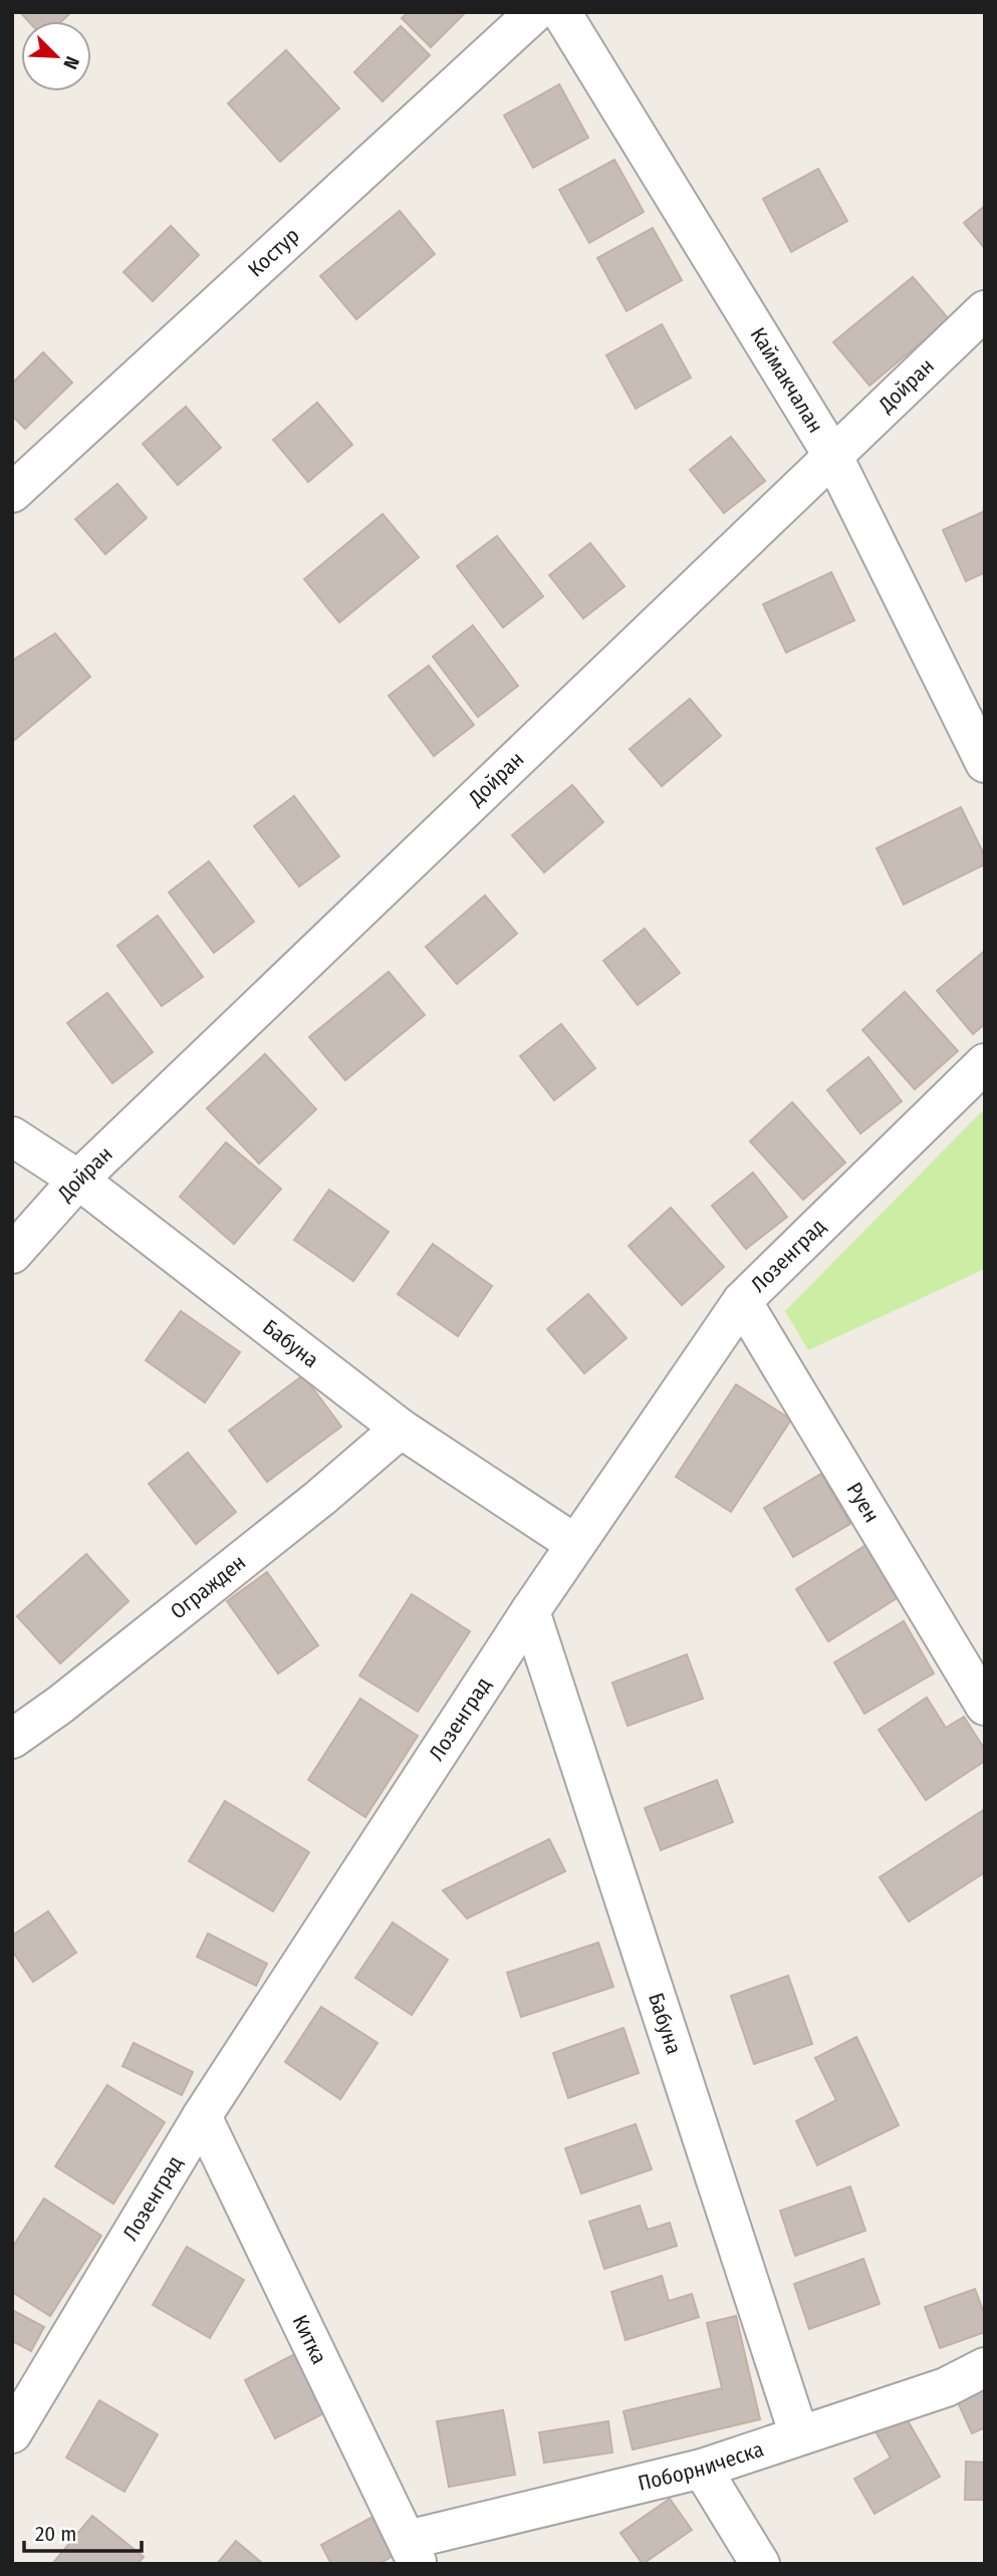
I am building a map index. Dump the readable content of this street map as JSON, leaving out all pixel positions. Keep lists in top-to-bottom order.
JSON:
{
  "streets": {
    "street": [
      "Костур",
      "Каймакчалан",
      "Дойран",
      "Лозенград",
      "Бабуна",
      "Руен",
      "Огражден",
      "Китка",
      "Поборническа"
    ]
  },
  "crossings": [
    ["Каймакчалан", "Дойран"],
    ["Дойран", "Бабуна"],
    ["Лозенград", "Бабуна"],
    ["Лозенград", "Руен"],
    ["Лозенград", "Китка"],
    ["Бабуна", "Огражден"],
    ["Бабуна", "Поборническа"],
    ["Китка", "Поборническа"]
  ],
  "scale_bar": "20 m",
  "north": "bottom right"
}
